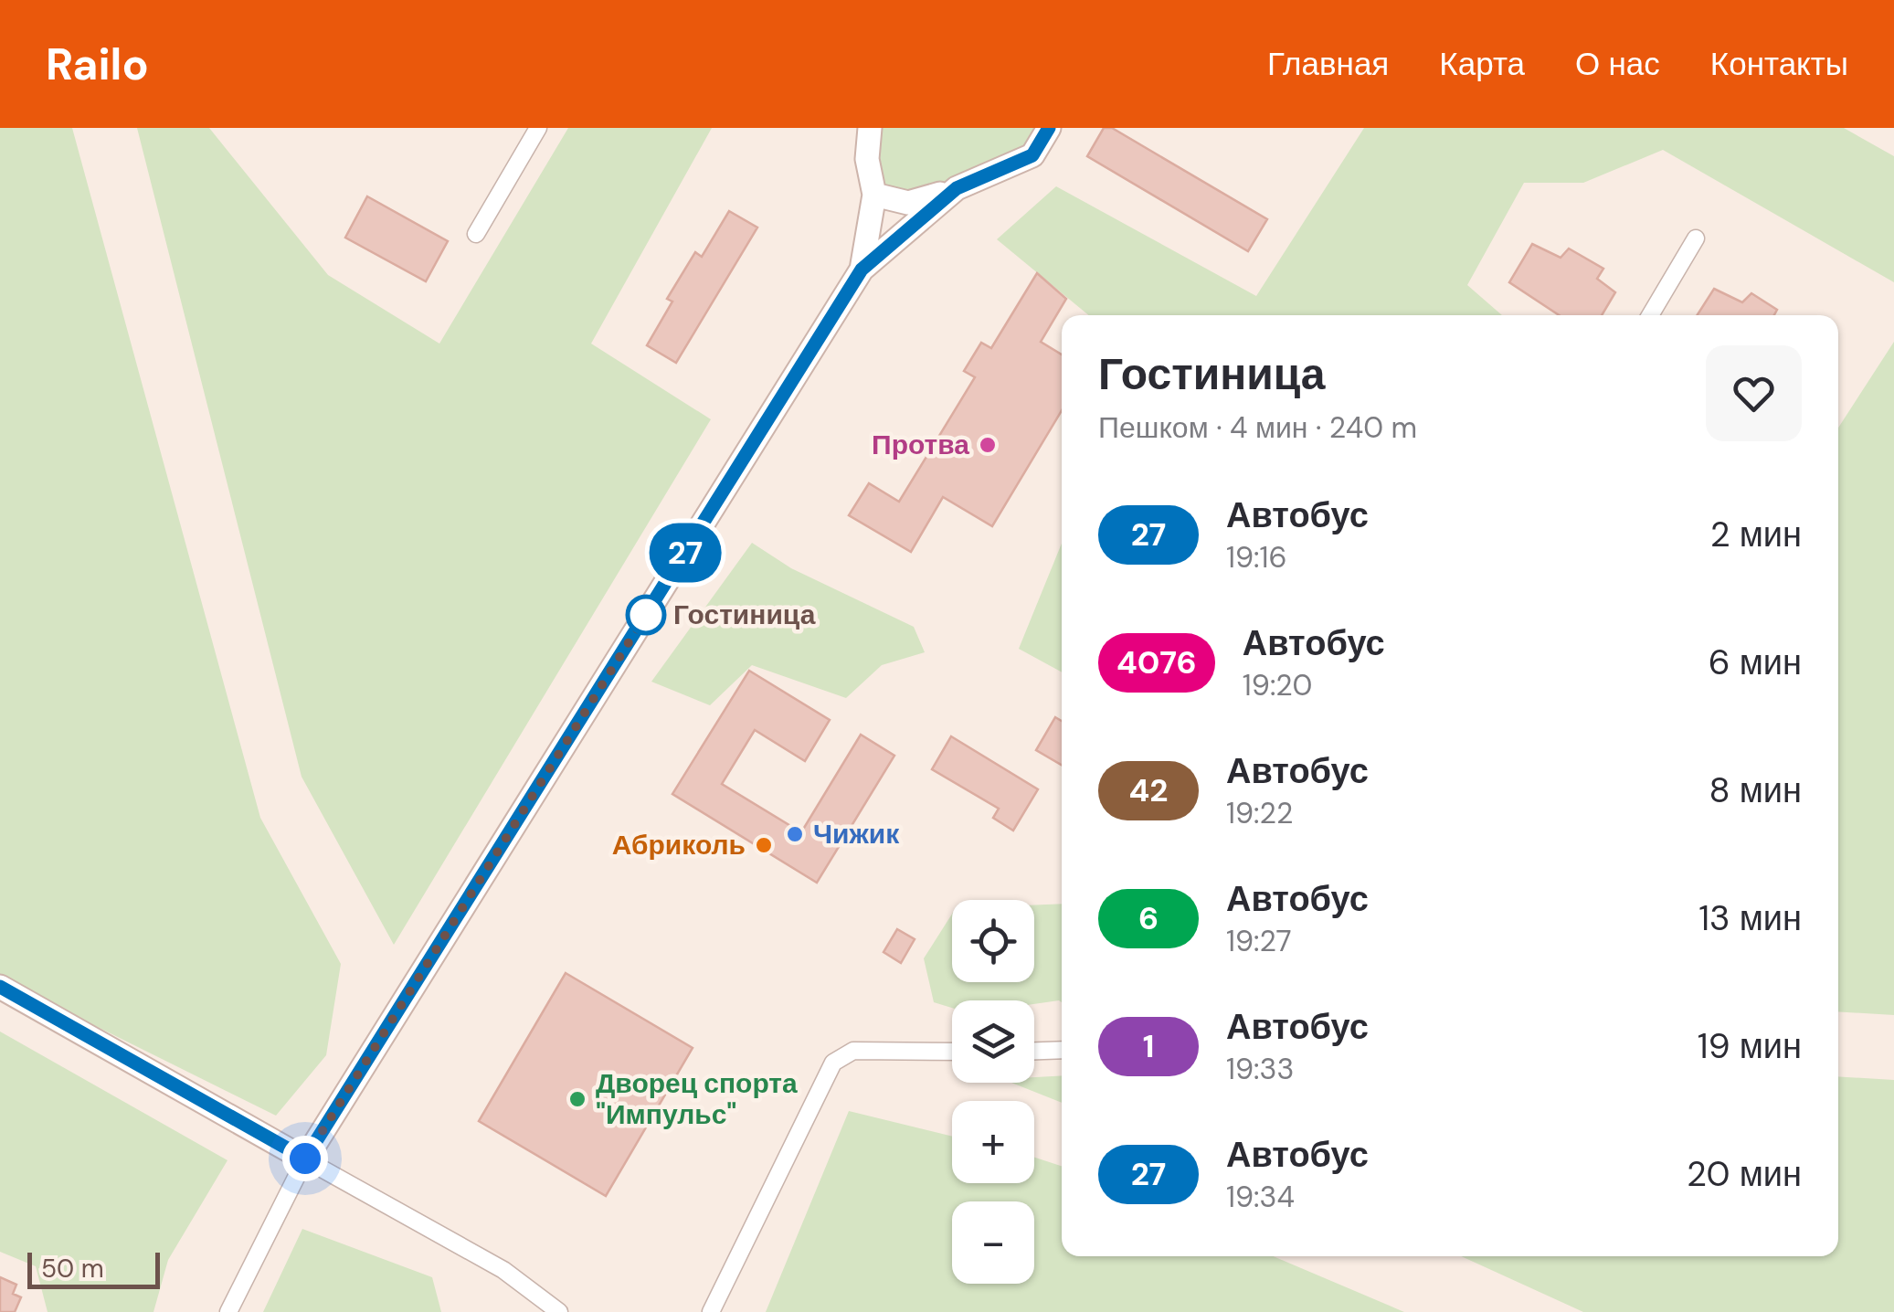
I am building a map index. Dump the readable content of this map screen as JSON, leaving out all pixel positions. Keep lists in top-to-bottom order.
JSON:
{
  "places": [
    "Протва",
    "Гостиница",
    "Чижик",
    "Абриколь",
    "Дворец спорта \"Импульс\""
  ],
  "lines": ["bus line 27"],
  "scale_bar": "50 m",
  "page": {
    "header": "Railo",
    "nav": [
      "Главная",
      "Карта",
      "О нас",
      "Контакты"
    ],
    "on_map": "27",
    "heading": ["Гостиница", "Пешком · 4 мин · 240 m"],
    "list": [
      {
        "mark": "27",
        "name": "Автобус",
        "note": "19:16",
        "value": "2 мин"
      },
      {
        "mark": "4076",
        "name": "Автобус",
        "note": "19:20",
        "value": "6 мин"
      },
      {
        "mark": "42",
        "name": "Автобус",
        "note": "19:22",
        "value": "8 мин"
      },
      {
        "mark": "6",
        "name": "Автобус",
        "note": "19:27",
        "value": "13 мин"
      },
      {
        "mark": "1",
        "name": "Автобус",
        "note": "19:33",
        "value": "19 мин"
      },
      {
        "mark": "27",
        "name": "Автобус",
        "note": "19:34",
        "value": "20 мин"
      }
    ],
    "map_buttons": ["+", "−"],
    "scale": "50 m"
  }
}
